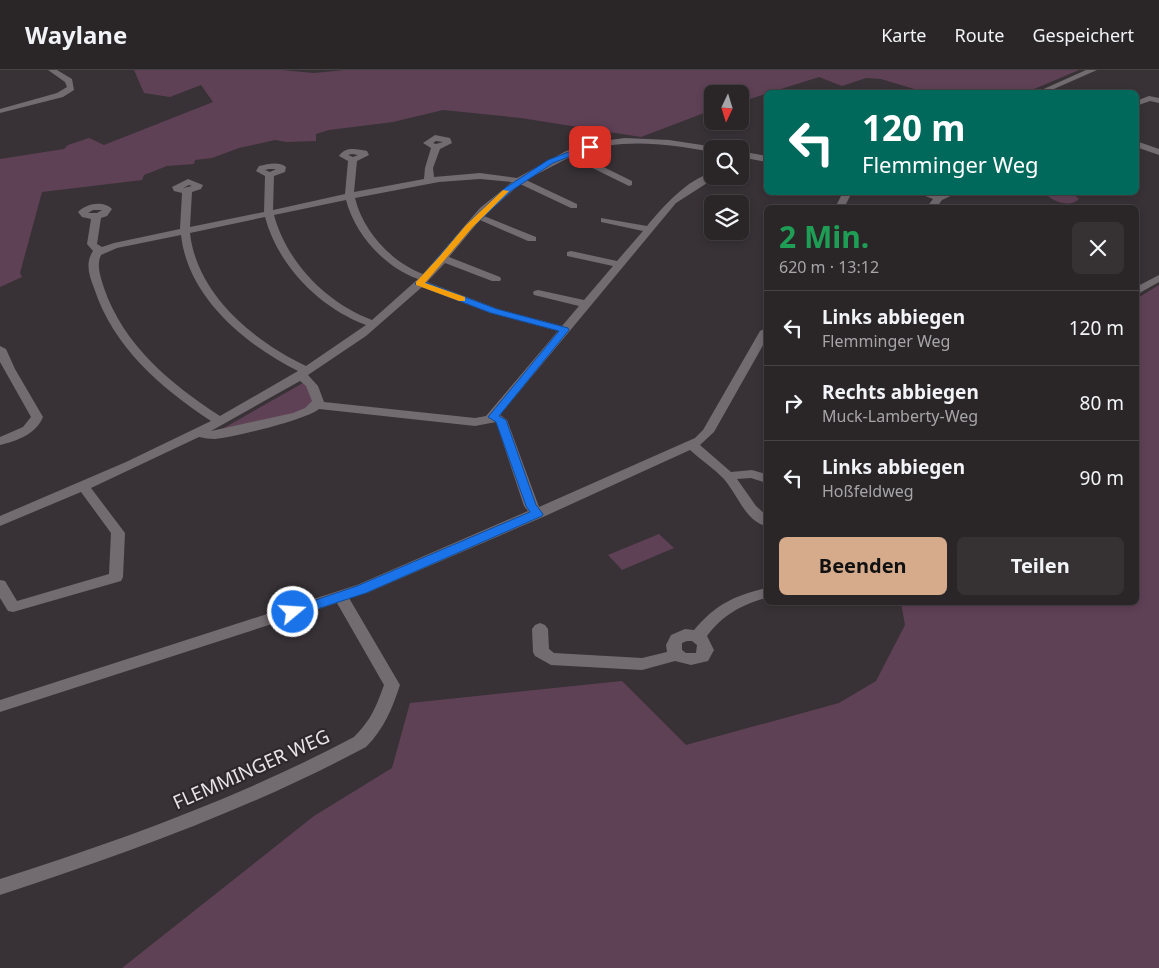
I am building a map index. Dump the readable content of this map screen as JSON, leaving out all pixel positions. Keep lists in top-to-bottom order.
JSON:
{
  "streets": {
    "street": ["FLEMMINGER WEG"]
  },
  "north": "bottom",
  "page": {
    "header": "Waylane",
    "nav": ["Karte", "Route", "Gespeichert"],
    "turn": ["120 m", "Flemminger Weg"],
    "heading": ["2 Min.", "620 m · 13:12"],
    "list": [
      {
        "name": "Links abbiegen",
        "note": "Flemminger Weg",
        "value": "120 m"
      },
      {
        "name": "Rechts abbiegen",
        "note": "Muck-Lamberty-Weg",
        "value": "80 m"
      },
      {
        "name": "Links abbiegen",
        "note": "Hoßfeldweg",
        "value": "90 m"
      }
    ],
    "buttons": ["Beenden", "Teilen"]
  }
}
